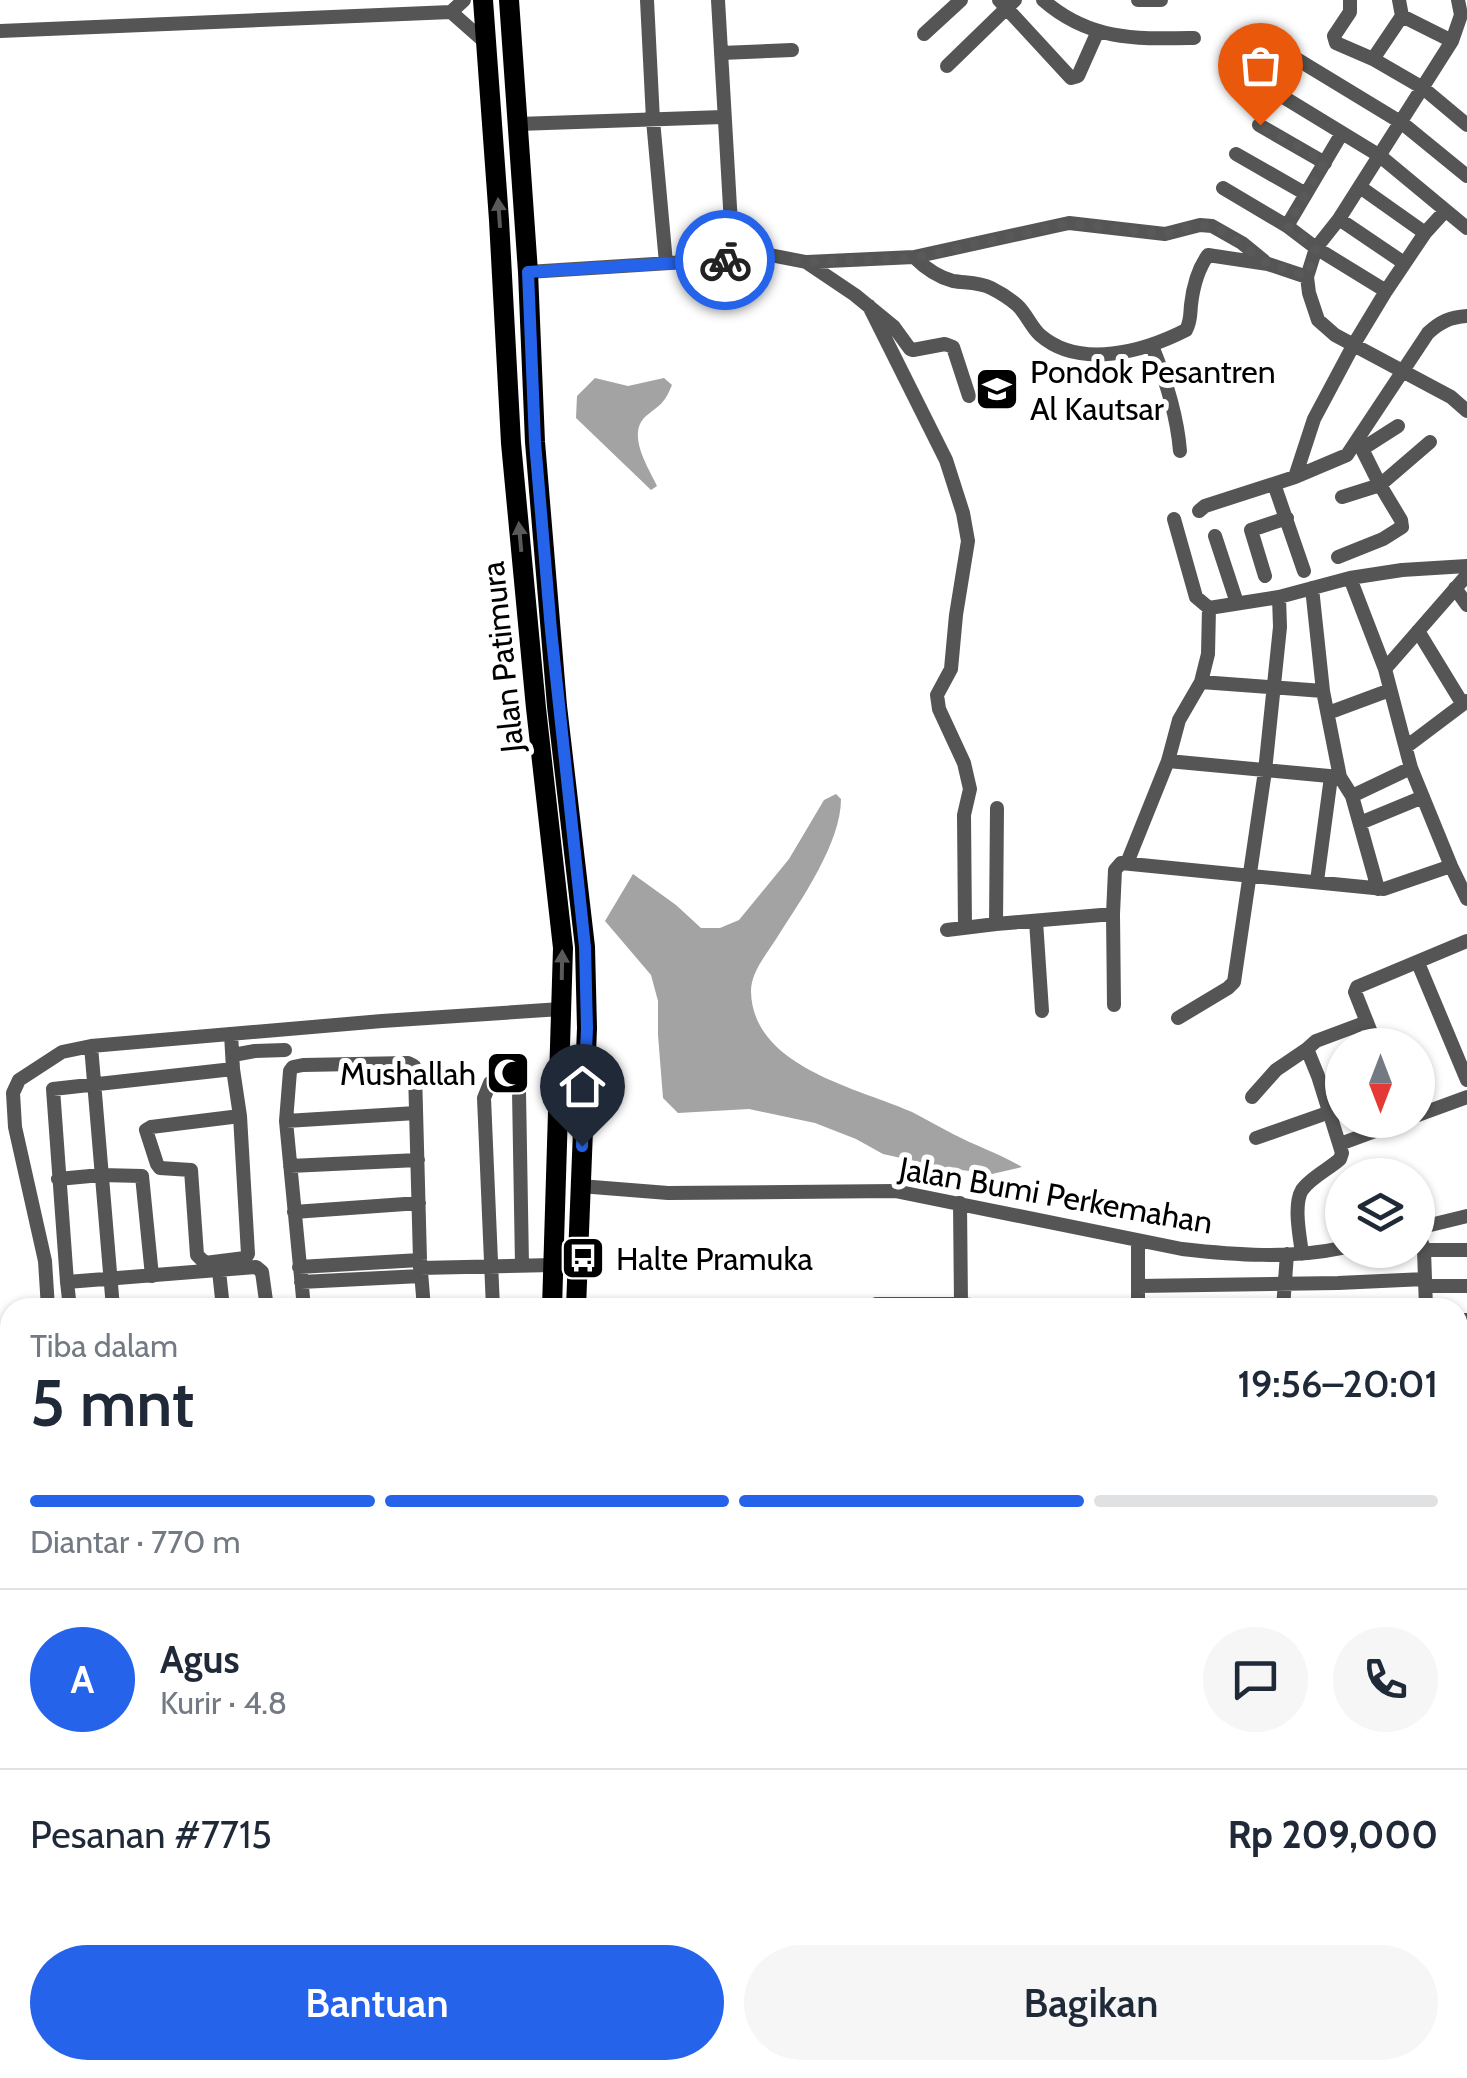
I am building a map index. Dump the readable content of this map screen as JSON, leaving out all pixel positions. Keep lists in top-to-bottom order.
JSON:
{
  "streets": {
    "highway": ["Jalan Patimura"],
    "street": ["Jalan Bumi Perkemahan"]
  },
  "crossings": [
    ["Jalan Patimura", "Jalan Bumi Perkemahan"]
  ],
  "places": {
    "school or university": ["Pondok Pesantren Al Kautsar"],
    "mosque": ["Mushallah"],
    "bus stop": ["Halte Pramuka"]
  },
  "north": "bottom",
  "page": {
    "heading": ["5 mnt", "Tiba dalam", "19:56–20:01"],
    "panel": [
      "Agus",
      "Kurir · 4.8",
      "Pesanan #7715",
      "Rp 209,000"
    ],
    "bar": "Diantar · 770 m",
    "round": "A",
    "buttons": ["Bantuan", "Bagikan"]
  }
}
